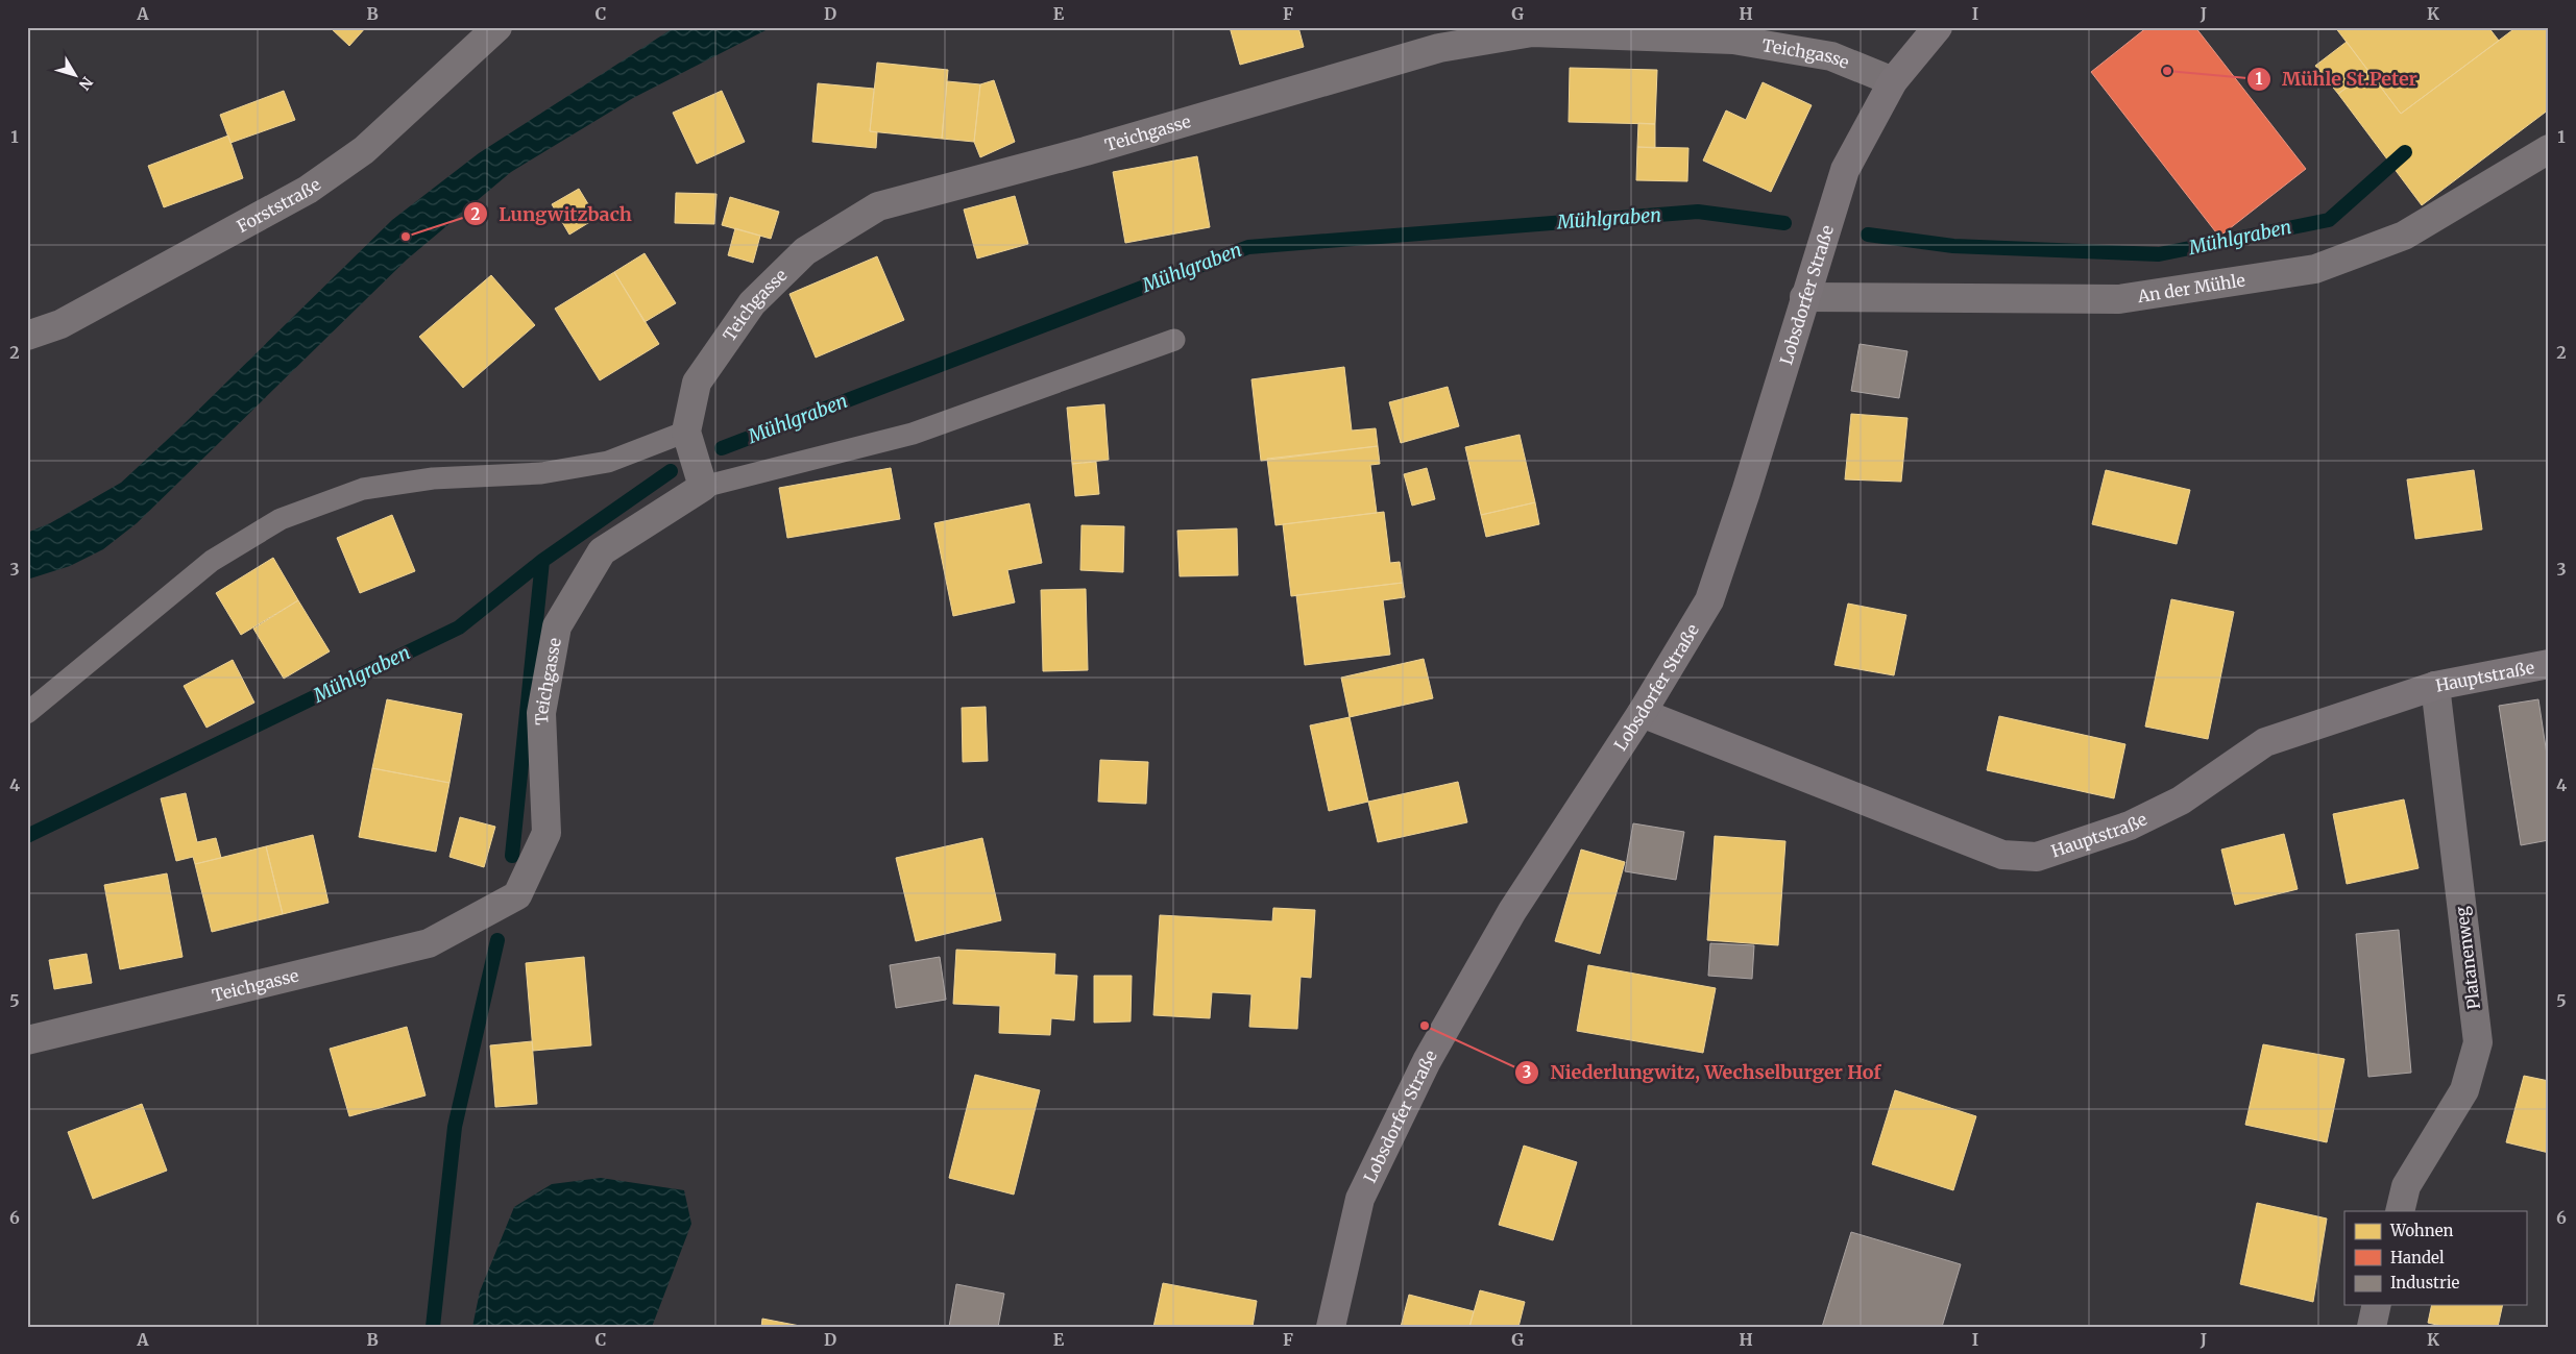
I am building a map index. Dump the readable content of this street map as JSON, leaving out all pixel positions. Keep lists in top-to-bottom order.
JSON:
{
  "streets": {
    "main road": ["Lobsdorfer Straße", "Hauptstraße"],
    "street": [
      "Teichgasse",
      "Forststraße",
      "An der Mühle",
      "Platanenweg"
    ]
  },
  "crossings": [
    ["Teichgasse", "Lobsdorfer Straße"],
    ["An der Mühle", "Lobsdorfer Straße"],
    ["Lobsdorfer Straße", "Hauptstraße"],
    ["Hauptstraße", "Platanenweg"]
  ],
  "water": ["Mühlgraben"],
  "places": ["Mühle St.Peter", "Lungwitzbach", "Niederlungwitz, Wechselburger Hof"],
  "legend": ["Wohnen", "Handel", "Industrie"],
  "north": "bottom right",
  "grid": {
    "columns": [
      "A",
      "B",
      "C",
      "D",
      "E",
      "F",
      "G",
      "H",
      "I",
      "J",
      "K"
    ],
    "rows": [
      "1",
      "2",
      "3",
      "4",
      "5",
      "6"
    ]
  }
}
